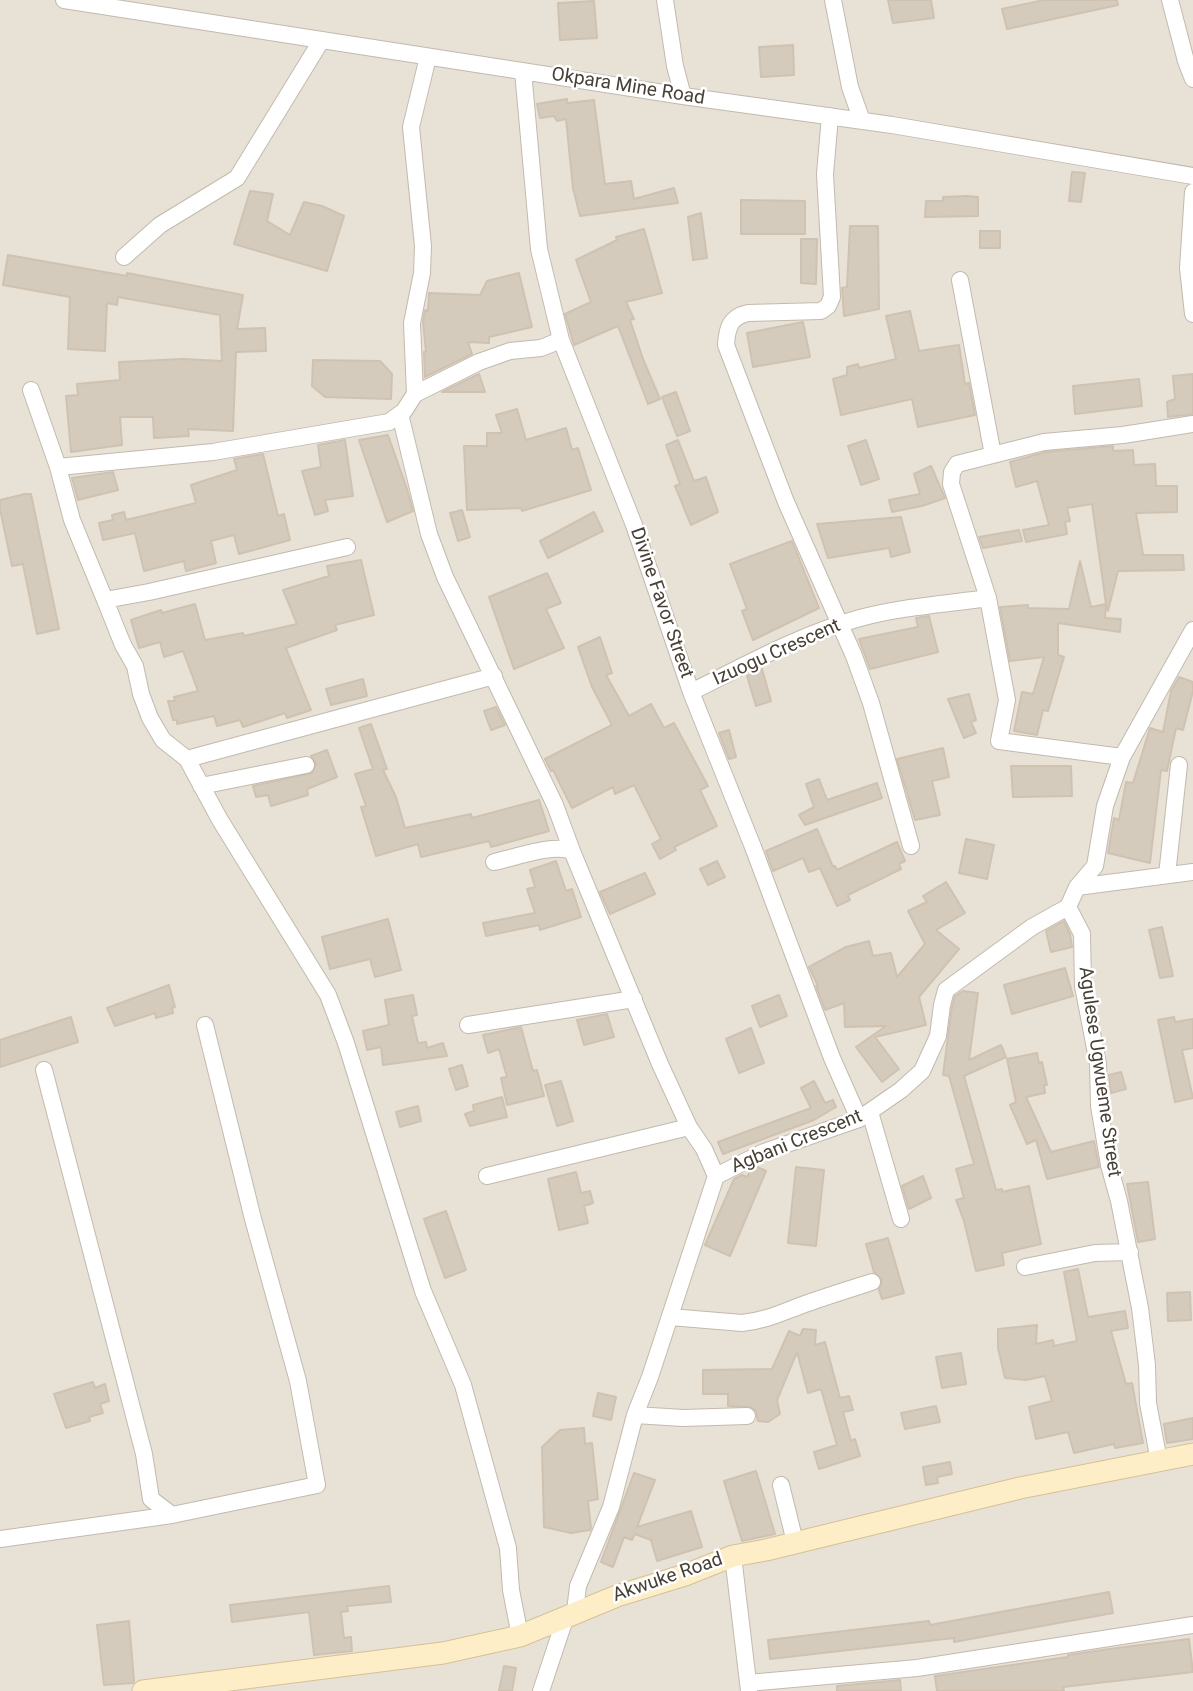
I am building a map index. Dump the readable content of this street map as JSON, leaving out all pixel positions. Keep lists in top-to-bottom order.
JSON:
{
  "streets": {
    "main road": ["Akwuke Road"],
    "street": [
      "Okpara Mine Road",
      "Divine Favor Street",
      "Izuogu Crescent",
      "Agulese Ugwueme Street",
      "Agbani Crescent"
    ]
  },
  "crossings": [
    ["Okpara Mine Road", "Divine Favor Street"],
    ["Divine Favor Street", "Izuogu Crescent"],
    ["Divine Favor Street", "Agbani Crescent"],
    ["Agulese Ugwueme Street", "Agbani Crescent"],
    ["Agulese Ugwueme Street", "Akwuke Road"],
    ["Agbani Crescent", "Akwuke Road"]
  ]
}
